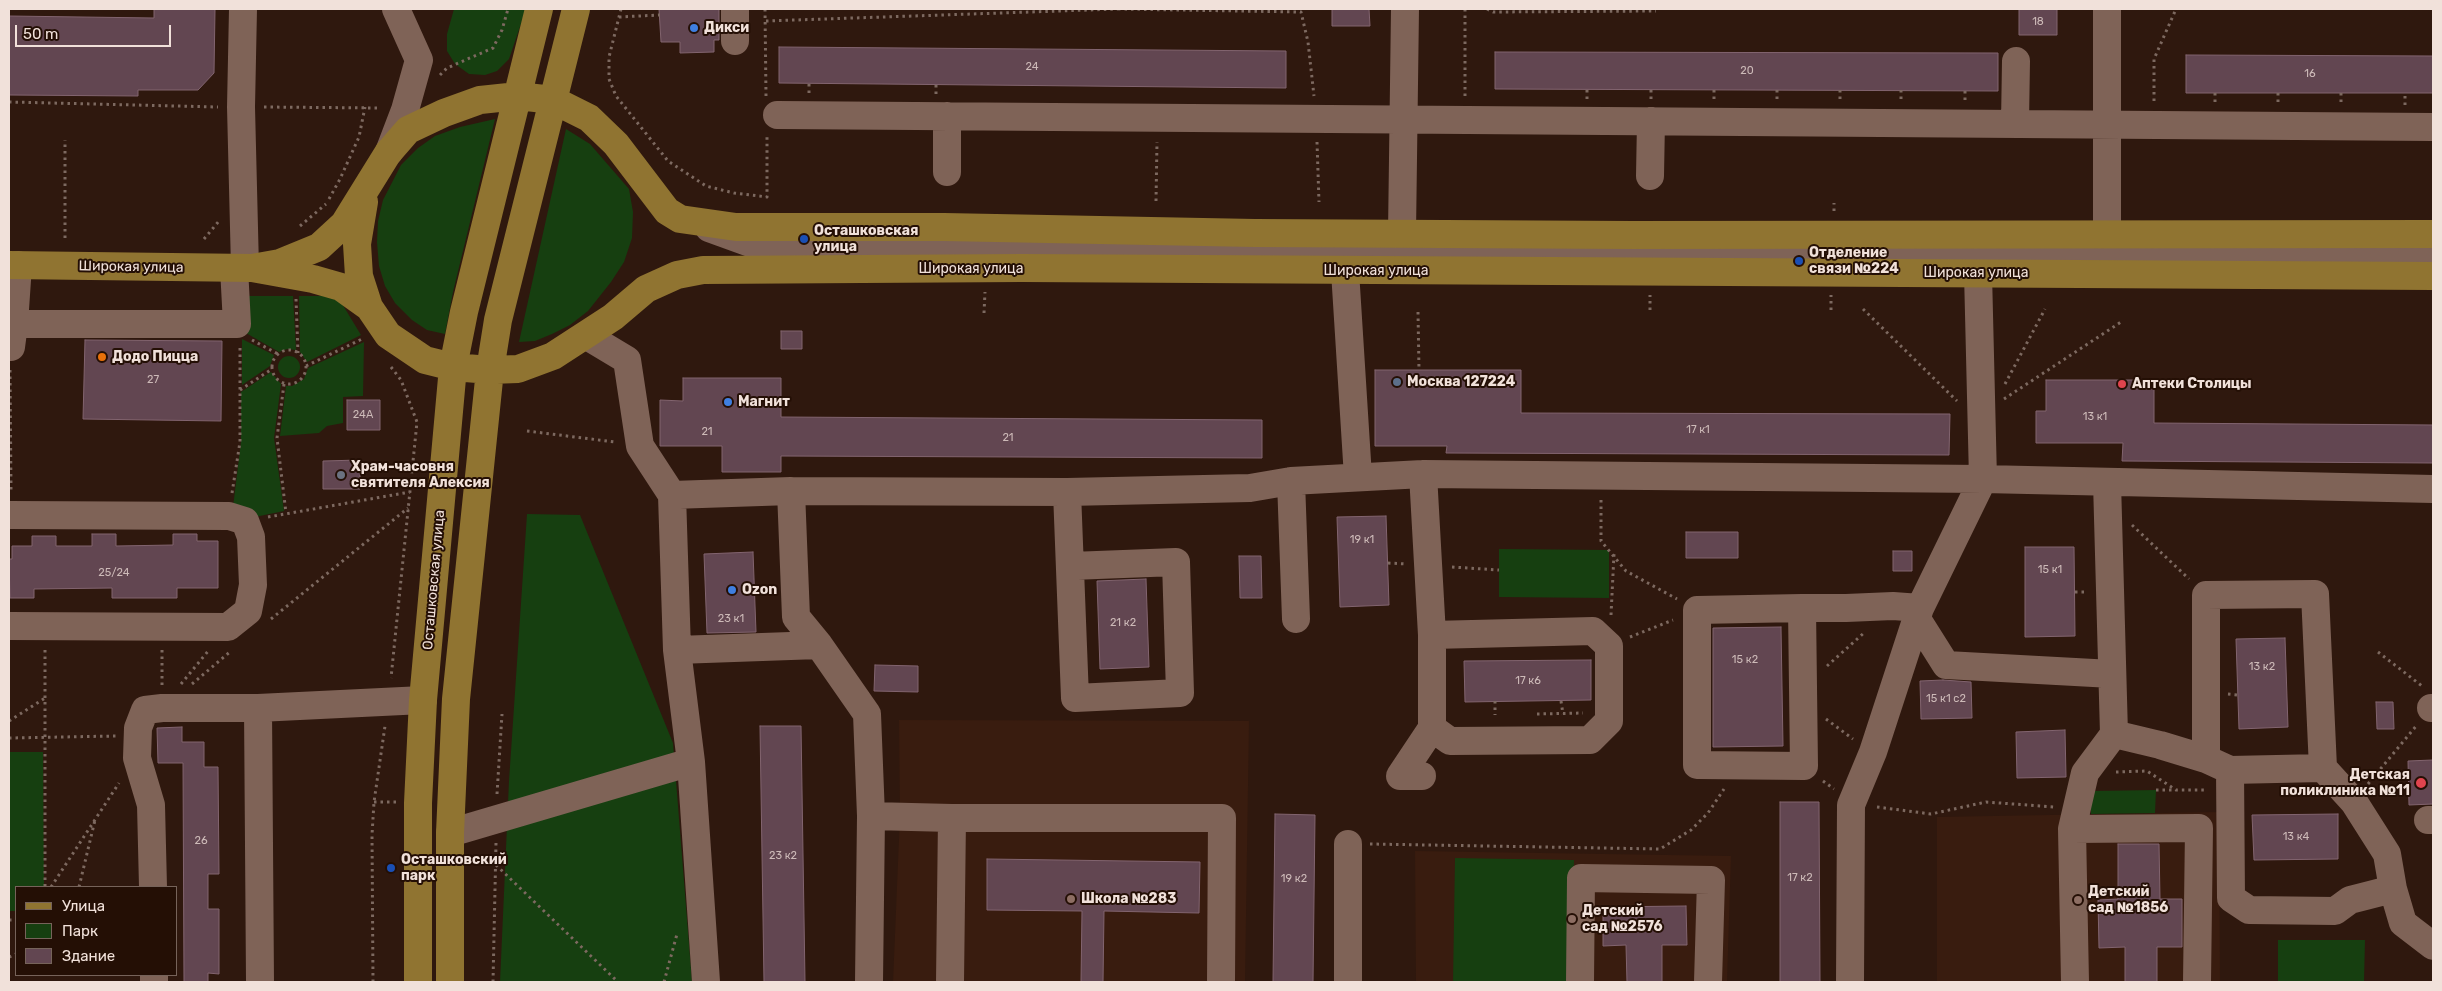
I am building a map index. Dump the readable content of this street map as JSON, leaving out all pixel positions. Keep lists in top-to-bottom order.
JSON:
{
  "streets": {
    "main road": ["Широкая улица", "Осташковская улица"]
  },
  "crossings": [
    ["Широкая улица", "Осташковская улица"]
  ],
  "places": [
    "Дикси",
    "Осташковская улица",
    "Отделение связи №224",
    "Додо Пицца",
    "Москва 127224",
    "Аптеки Столицы",
    "Магнит",
    "Храм-часовня святителя Алексия",
    "Ozon",
    "Детская поликлиника №11",
    "Осташковский парк",
    "Школа №283",
    "Детский сад №1856",
    "Детский сад №2576"
  ],
  "house_numbers": [
    "18",
    "24",
    "20",
    "16",
    "27",
    "24А",
    "13 к1",
    "17 к1",
    "21",
    "21",
    "19 к1",
    "15 к1",
    "25/24",
    "23 к1",
    "21 к2",
    "15 к2",
    "13 к2",
    "17 к6",
    "15 к1 с2",
    "13 к4",
    "26",
    "23 к2",
    "17 к2",
    "19 к2"
  ],
  "legend": ["Улица", "Парк", "Здание"],
  "scale_bar": "50 m"
}
